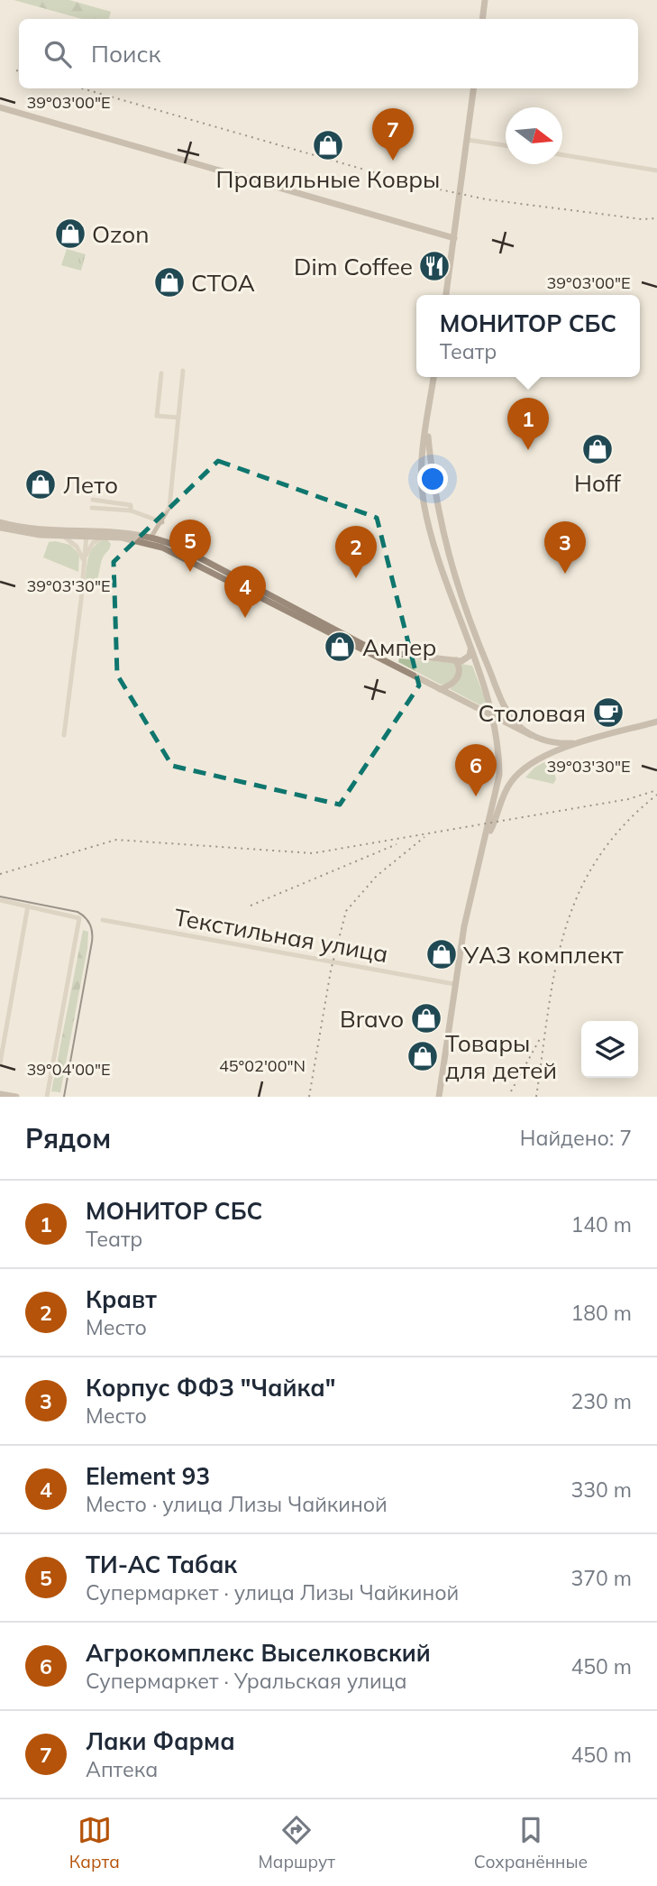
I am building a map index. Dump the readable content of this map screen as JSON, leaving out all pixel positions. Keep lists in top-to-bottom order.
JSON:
{
  "streets": {
    "street": ["Текстильная улица"]
  },
  "places": {
    "shop": [
      "Правильные Ковры",
      "Ozon",
      "СТОА",
      "Hoff",
      "Лето",
      "Ампер",
      "УАЗ комплект",
      "Bravo",
      "Товары для детей"
    ],
    "restaurant": ["Dim Coffee"],
    "cafe": ["Столовая"]
  },
  "north": "right",
  "page": {
    "search": "Поиск",
    "pins": [
      "7",
      "1",
      "5",
      "3",
      "2",
      "4",
      "6"
    ],
    "popup": ["МОНИТОР СБС", "Театр"],
    "heading": ["Рядом", "Найдено: 7"],
    "list": [
      {
        "mark": "1",
        "name": "МОНИТОР СБС",
        "note": "Театр",
        "value": "140 m"
      },
      {
        "mark": "2",
        "name": "Кравт",
        "note": "Место",
        "value": "180 m"
      },
      {
        "mark": "3",
        "name": "Корпус ФФЗ \"Чайка\"",
        "note": "Место",
        "value": "230 m"
      },
      {
        "mark": "4",
        "name": "Element 93",
        "note": "Место · улица Лизы Чайкиной",
        "value": "330 m"
      },
      {
        "mark": "5",
        "name": "ТИ-АС Табак",
        "note": "Супермаркет · улица Лизы Чайкиной",
        "value": "370 m"
      },
      {
        "mark": "6",
        "name": "Агрокомплекс Выселковский",
        "note": "Супермаркет · Уральская улица",
        "value": "450 m"
      },
      {
        "mark": "7",
        "name": "Лаки Фарма",
        "note": "Аптека",
        "value": "450 m"
      }
    ],
    "nav": ["Карта", "Маршрут", "Сохранённые"]
  },
  "coordinates": [
    "39°03'00\"E",
    "39°03'30\"E",
    "45°02'00\"N",
    "39°04'00\"E"
  ]
}
